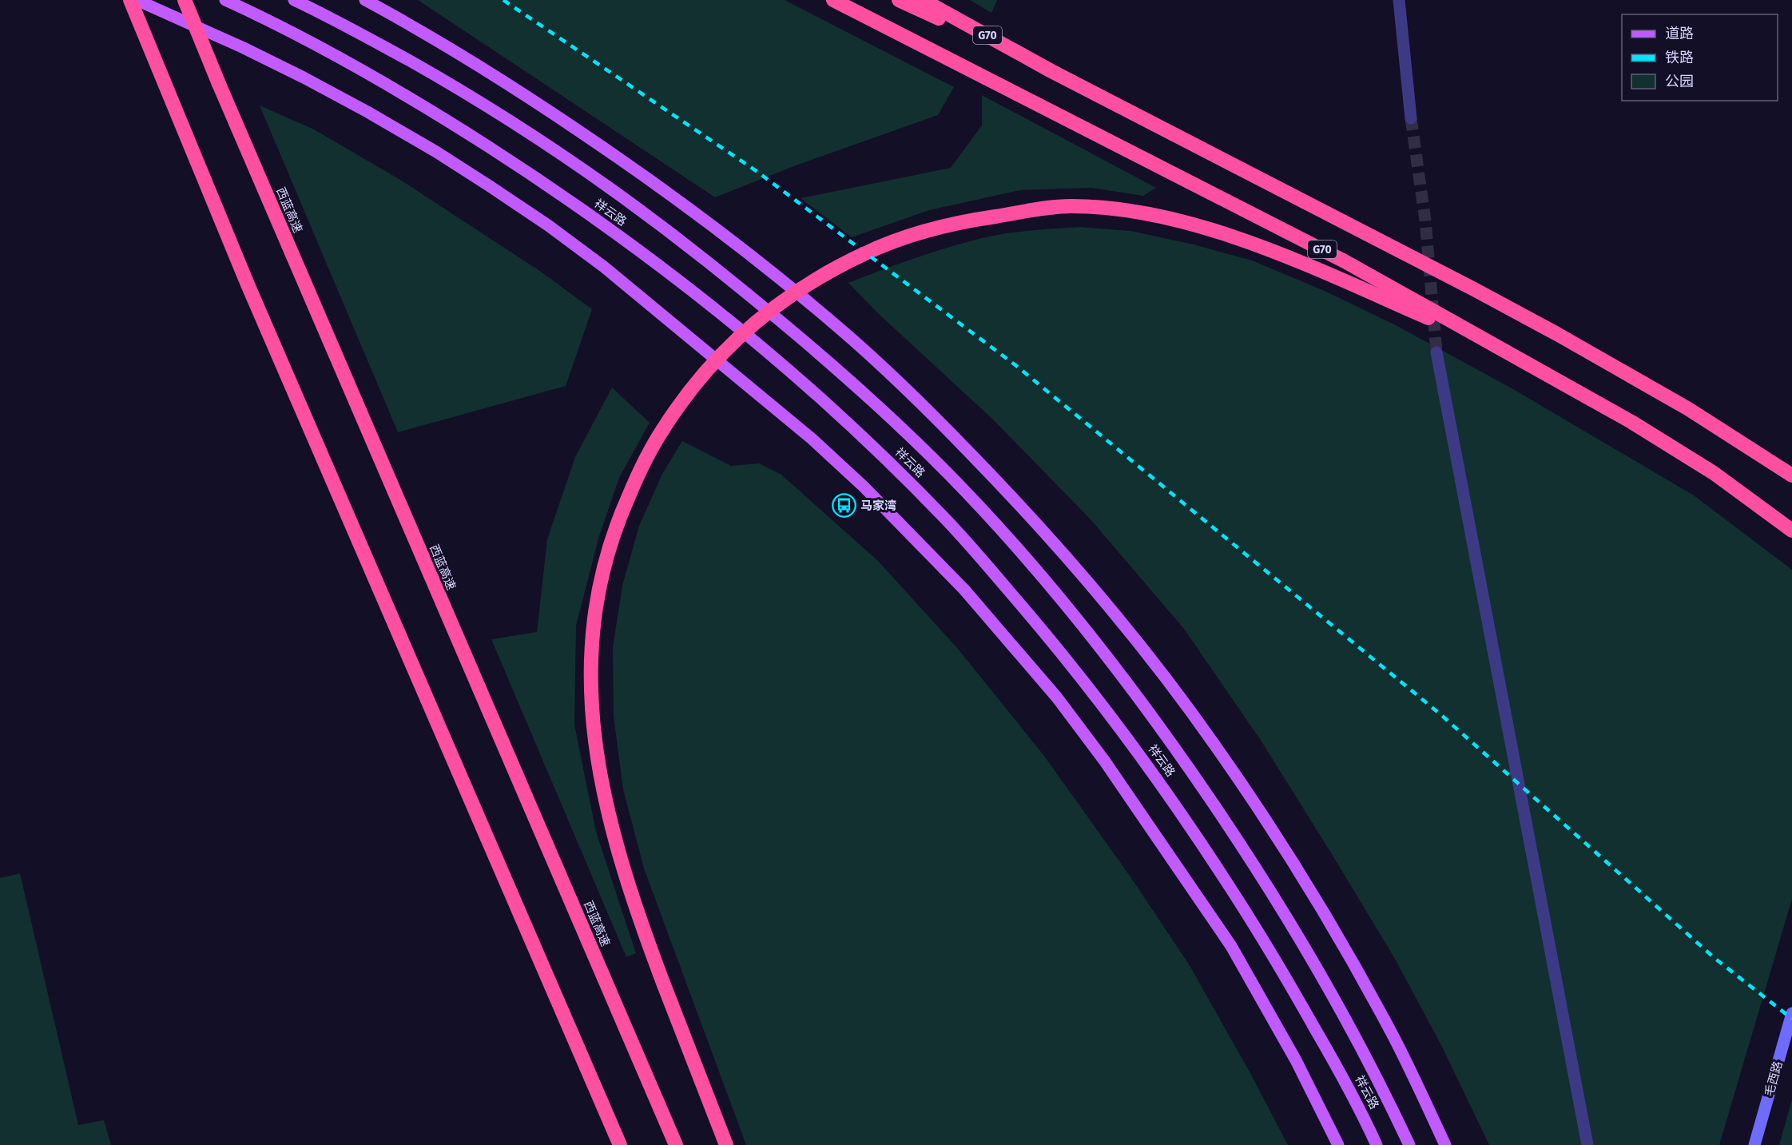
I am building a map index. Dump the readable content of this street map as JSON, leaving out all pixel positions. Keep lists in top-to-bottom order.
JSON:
{
  "streets": {
    "highway": ["G70", "西蓝高速"],
    "main road": ["祥云路", "毛西路"]
  },
  "places": {
    "bus stop": ["马家湾"]
  },
  "legend": ["道路", "铁路", "公园"]
}
